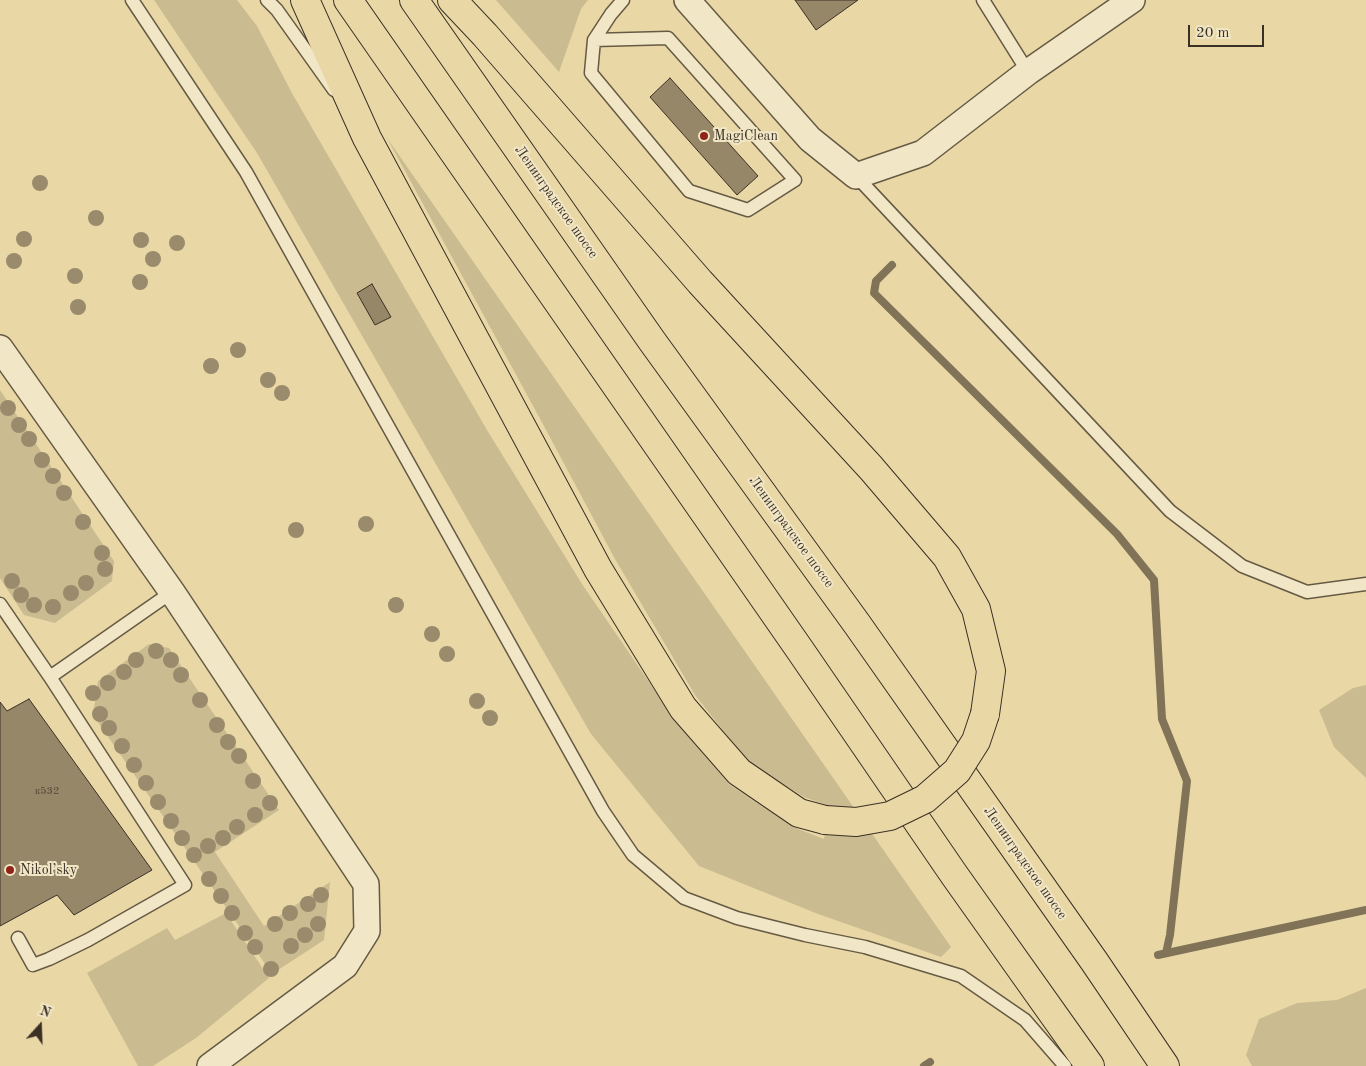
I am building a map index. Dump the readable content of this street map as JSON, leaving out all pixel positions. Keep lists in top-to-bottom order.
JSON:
{
  "streets": {
    "main road": ["Ленинградское шоссе"]
  },
  "places": ["MagiClean", "Nikol’sky"],
  "house_numbers": ["к532"],
  "scale_bar": "20 m",
  "north": "top"
}
